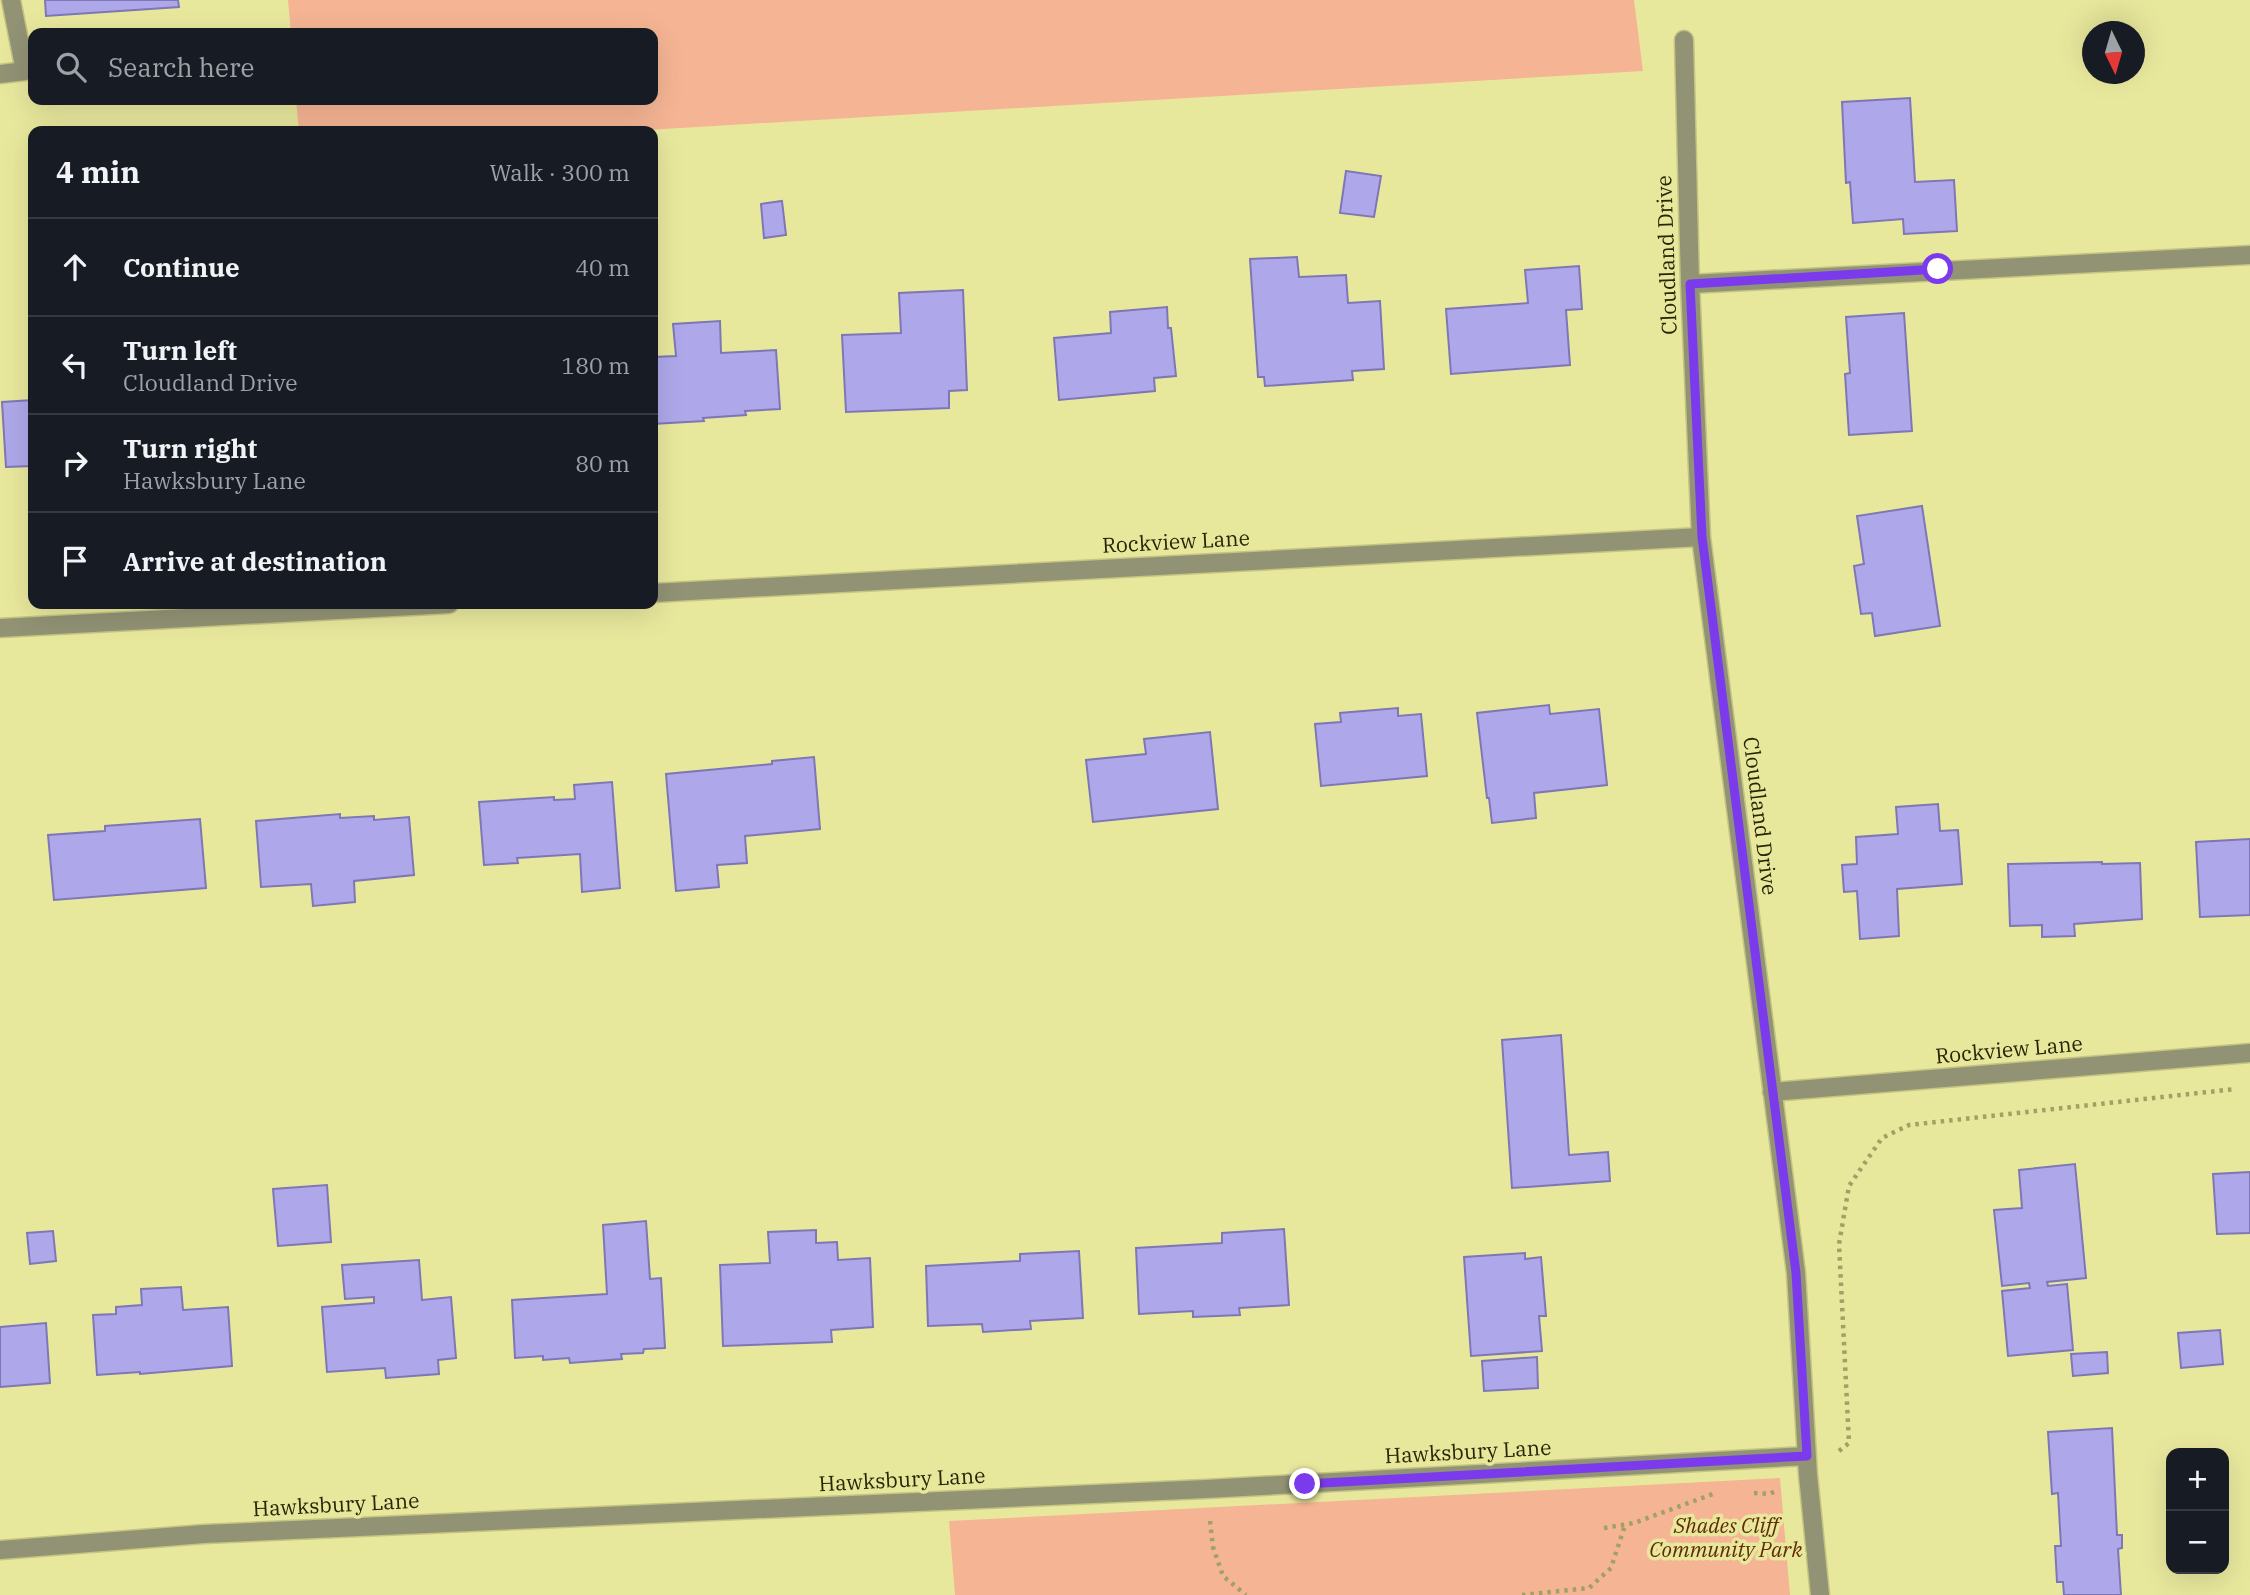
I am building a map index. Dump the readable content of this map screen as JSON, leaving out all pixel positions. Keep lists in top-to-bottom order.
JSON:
{
  "streets": {
    "street": ["Cloudland Drive", "Rockview Lane", "Hawksbury Lane"]
  },
  "crossings": [
    ["Cloudland Drive", "Rockview Lane"],
    ["Cloudland Drive", "Hawksbury Lane"]
  ],
  "parks": ["Shades Cliff Community Park"],
  "north": "bottom",
  "page": {
    "search": "Search here",
    "heading": ["4 min", "Walk · 300 m"],
    "list": [
      ["Continue", "40 m"],
      ["Turn left", "Cloudland Drive", "180 m"],
      ["Turn right", "Hawksbury Lane", "80 m"],
      "Arrive at destination"
    ],
    "map_buttons": ["+", "−"]
  }
}
